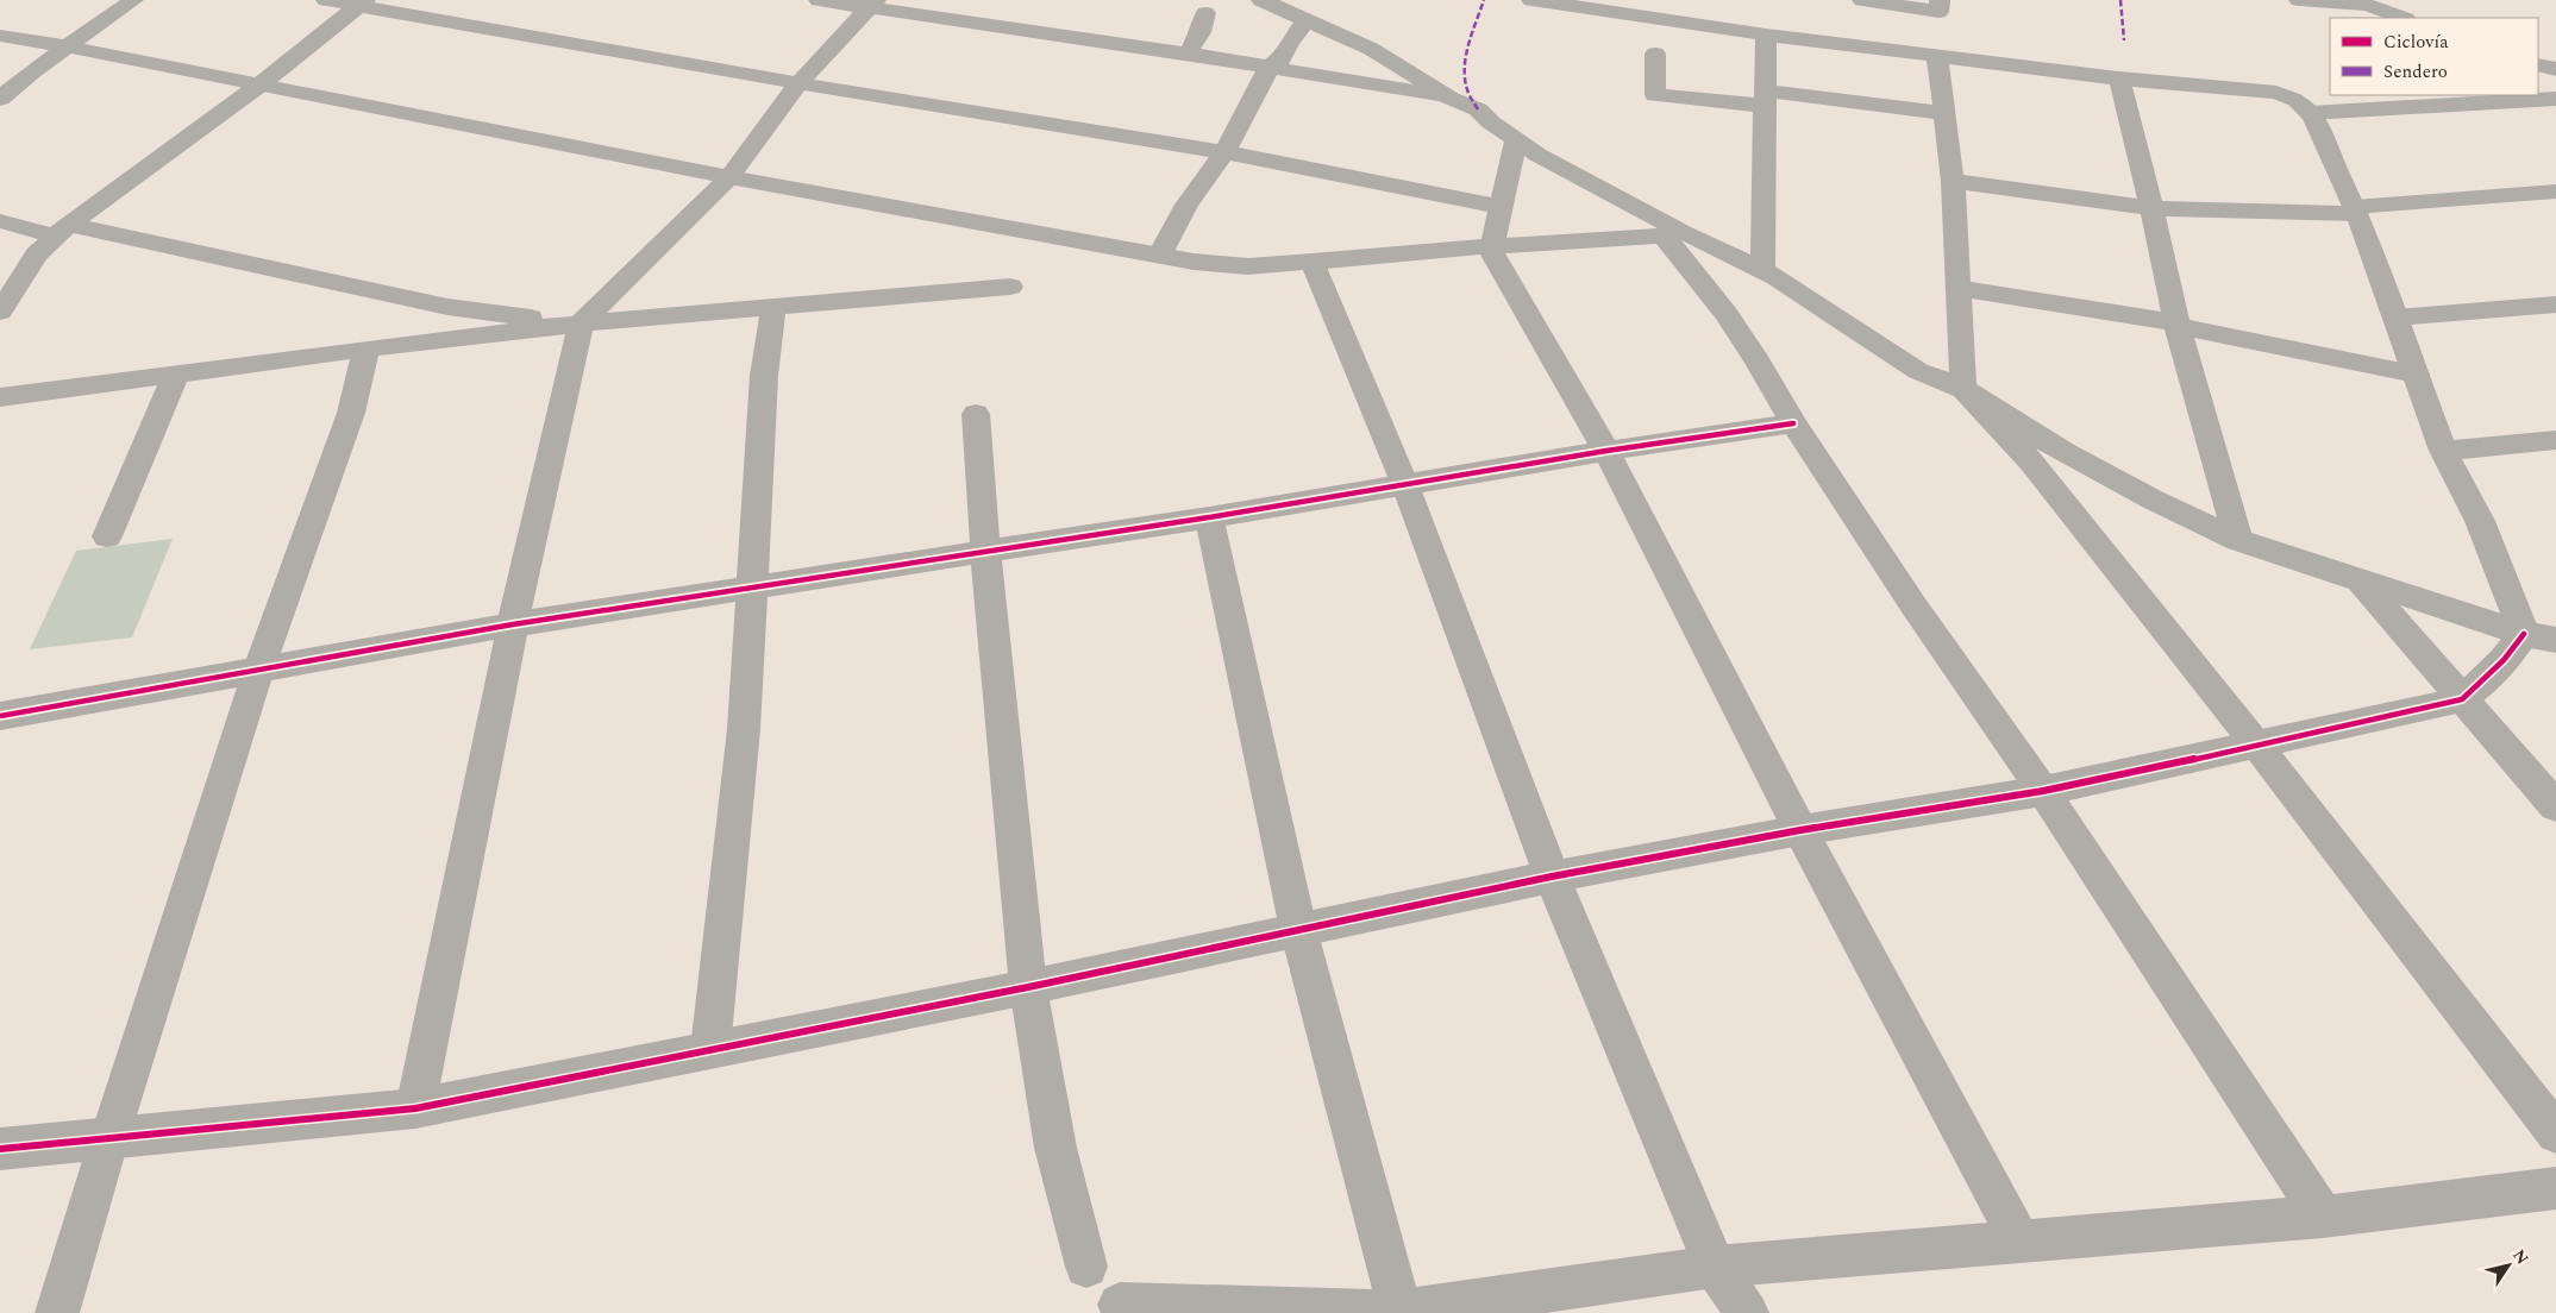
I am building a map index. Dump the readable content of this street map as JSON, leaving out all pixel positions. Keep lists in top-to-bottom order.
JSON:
{
  "legend": ["Ciclovía", "Sendero"],
  "north": "top right"
}
